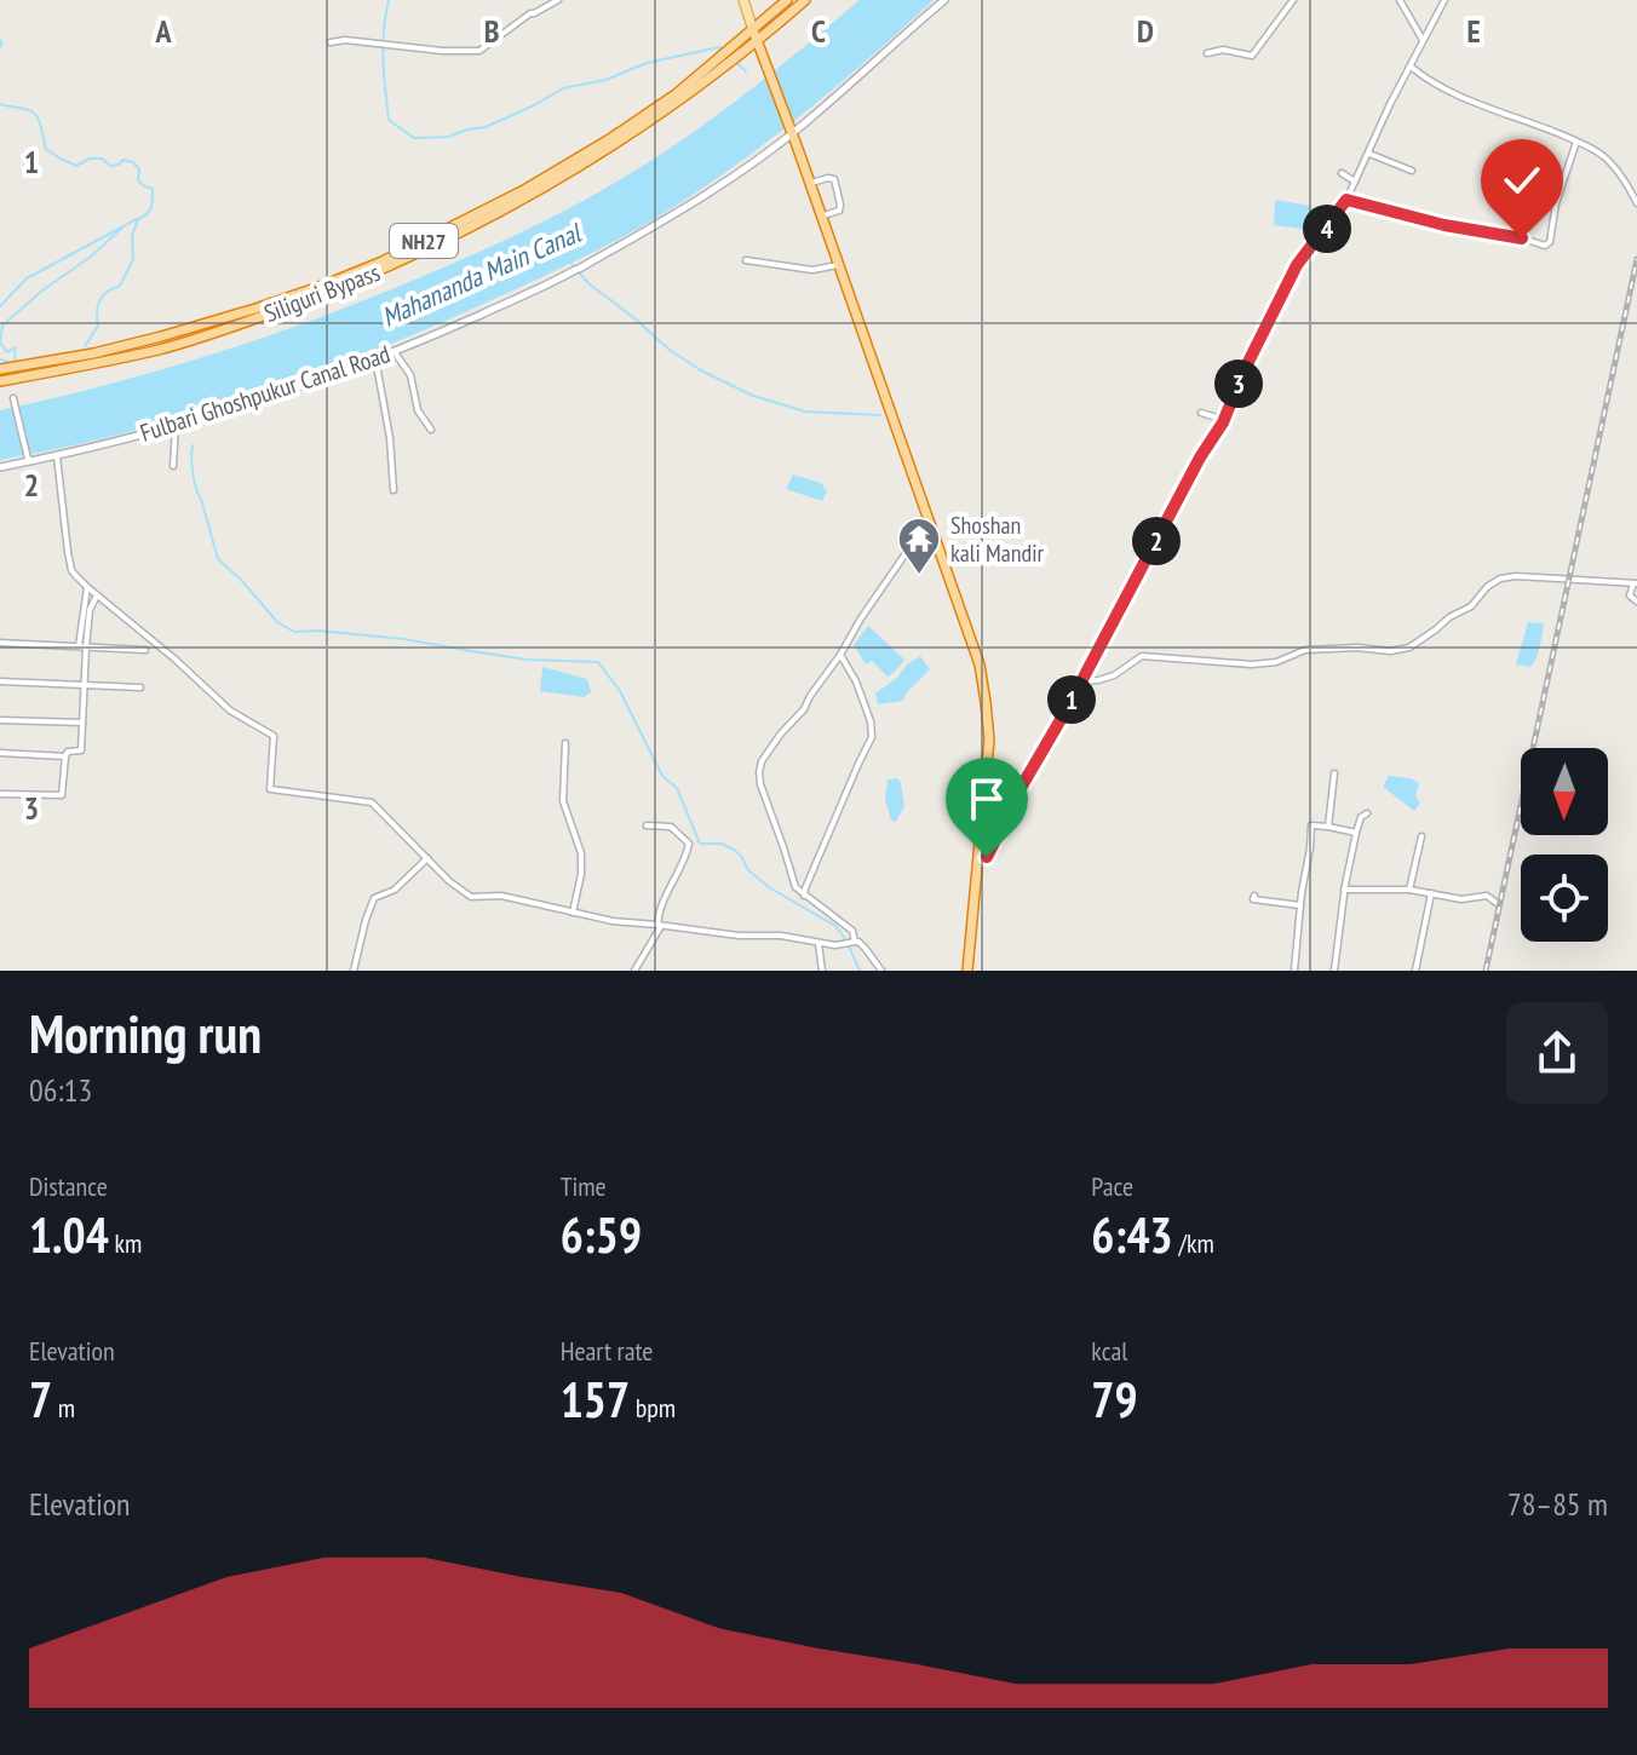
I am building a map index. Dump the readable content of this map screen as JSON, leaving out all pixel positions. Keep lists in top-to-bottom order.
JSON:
{
  "streets": {
    "highway": ["NH27", "Siliguri Bypass"],
    "street": ["Fulbari Ghoshpukur Canal Road"]
  },
  "crossings": [
    ["NH27", "Siliguri Bypass"]
  ],
  "water": ["Mahananda Main Canal"],
  "places": {
    "temple": ["Shoshan kali Mandir"]
  },
  "north": "bottom",
  "page": {
    "pins": [
      "4",
      "3",
      "2",
      "1"
    ],
    "heading": ["Morning run", "06:13"],
    "stats": [
      ["Distance", "1.04 km"],
      ["Time", "6:59"],
      ["Pace", "6:43 /km"],
      ["Elevation", "7 m"],
      ["Heart rate", "157 bpm"],
      ["kcal", "79"]
    ],
    "chart": ["Elevation", "78–85 m"]
  },
  "grid": {
    "columns": [
      "A",
      "B",
      "C",
      "D",
      "E"
    ],
    "rows": ["1", "2", "3"]
  }
}
